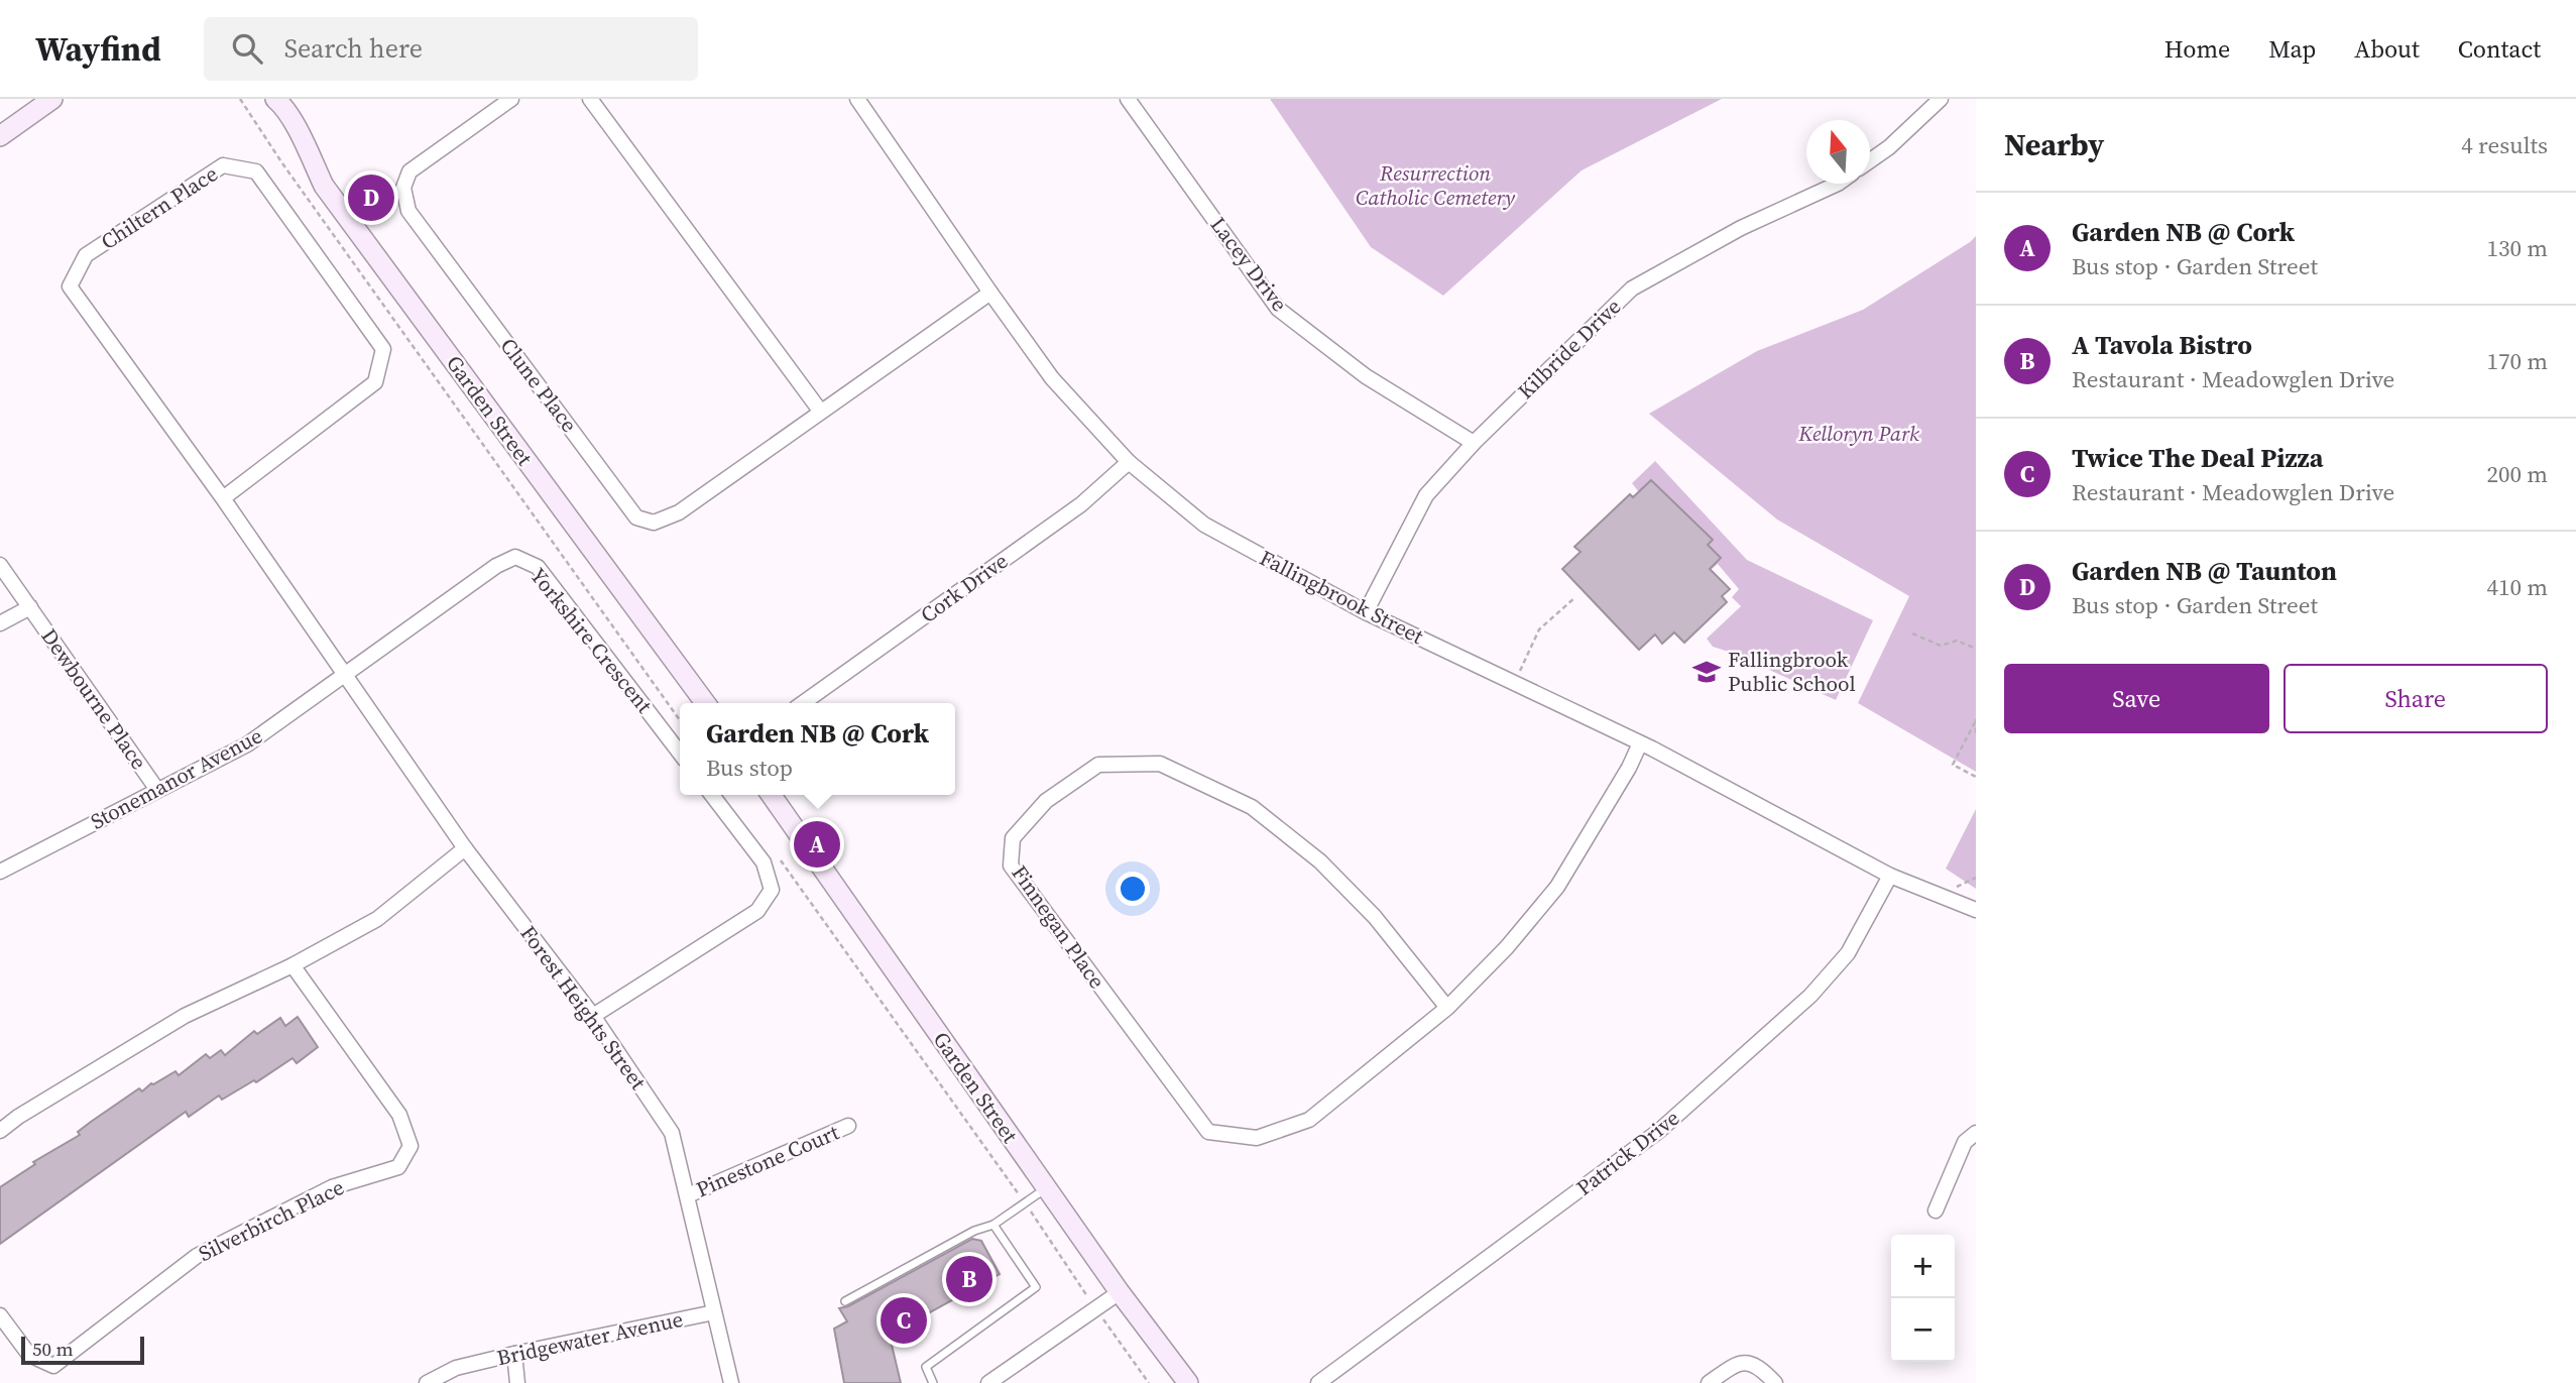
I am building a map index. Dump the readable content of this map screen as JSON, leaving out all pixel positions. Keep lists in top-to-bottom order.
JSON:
{
  "streets": {
    "street": [
      "Chiltern Place",
      "Lacey Drive",
      "Kilbride Drive",
      "Clune Place",
      "Garden Street",
      "Cork Drive",
      "Fallingbrook Street",
      "Yorkshire Crescent",
      "Dewbourne Place",
      "Stonemanor Avenue",
      "Finnegan Place",
      "Forest Heights Street",
      "Patrick Drive",
      "Pinestone Court",
      "Silverbirch Place",
      "Bridgewater Avenue"
    ]
  },
  "crossings": [
    ["Chiltern Place", "Yorkshire Crescent"],
    ["Chiltern Place", "Stonemanor Avenue"],
    ["Chiltern Place", "Forest Heights Street"],
    ["Lacey Drive", "Kilbride Drive"],
    ["Kilbride Drive", "Fallingbrook Street"],
    ["Clune Place", "Fallingbrook Street"],
    ["Cork Drive", "Fallingbrook Street"],
    ["Fallingbrook Street", "Finnegan Place"],
    ["Fallingbrook Street", "Patrick Drive"],
    ["Yorkshire Crescent", "Stonemanor Avenue"],
    ["Yorkshire Crescent", "Forest Heights Street"],
    ["Dewbourne Place", "Stonemanor Avenue"],
    ["Stonemanor Avenue", "Forest Heights Street"],
    ["Forest Heights Street", "Pinestone Court"],
    ["Forest Heights Street", "Bridgewater Avenue"]
  ],
  "parks": ["Resurrection Catholic Cemetery", "Kelloryn Park"],
  "places": {
    "school or university": ["Fallingbrook Public School"]
  },
  "scale_bar": "50 m",
  "north": "top",
  "page": {
    "header": "Wayfind",
    "search": "Search here",
    "nav": [
      "Home",
      "Map",
      "About",
      "Contact"
    ],
    "heading": ["Nearby", "4 results"],
    "pins": [
      "D",
      "A",
      "B",
      "C"
    ],
    "list": [
      {
        "mark": "A",
        "name": "Garden NB @ Cork",
        "note": "Bus stop · Garden Street",
        "value": "130 m"
      },
      {
        "mark": "B",
        "name": "A Tavola Bistro",
        "note": "Restaurant · Meadowglen Drive",
        "value": "170 m"
      },
      {
        "mark": "C",
        "name": "Twice The Deal Pizza",
        "note": "Restaurant · Meadowglen Drive",
        "value": "200 m"
      },
      {
        "mark": "D",
        "name": "Garden NB @ Taunton",
        "note": "Bus stop · Garden Street",
        "value": "410 m"
      }
    ],
    "buttons": ["Save", "Share"],
    "popup": ["Garden NB @ Cork", "Bus stop"],
    "map_buttons": ["+", "−"],
    "scale": "50 m"
  }
}
